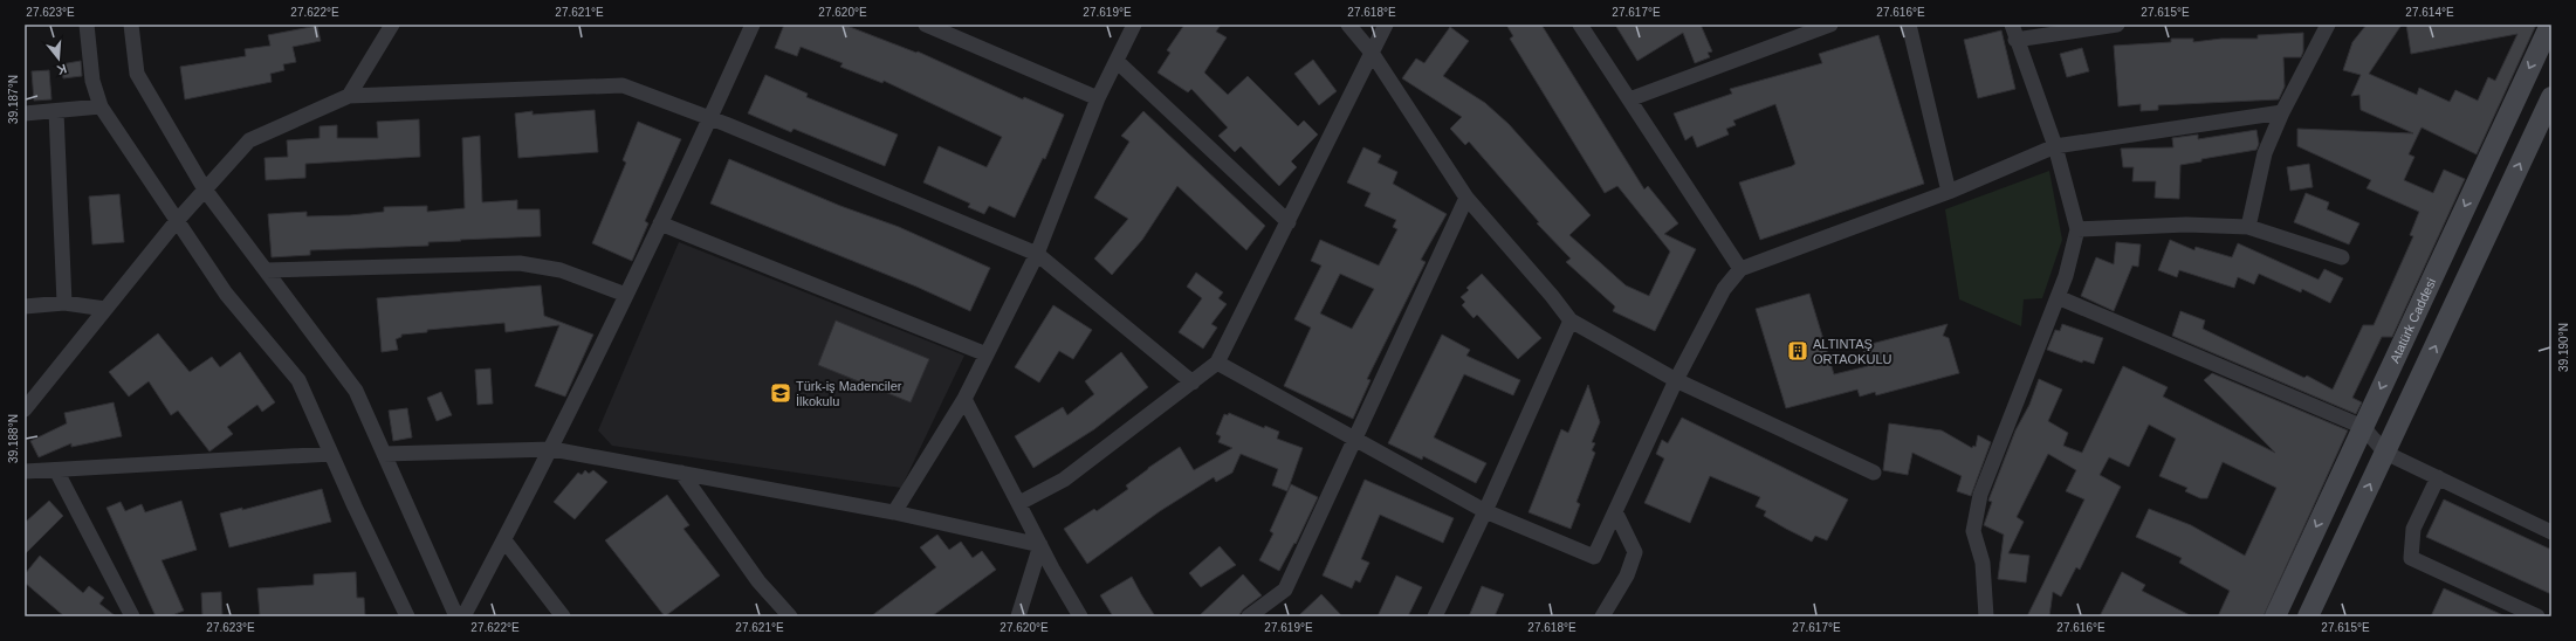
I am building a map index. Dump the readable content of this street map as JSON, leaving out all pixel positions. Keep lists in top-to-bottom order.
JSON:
{
  "streets": {
    "main road": ["Atatürk Caddesi"]
  },
  "places": {
    "building": ["ALTINTAŞ ORTAOKULU"],
    "school or university": ["Türk-iş Madenciler İlkokulu"]
  },
  "north": "bottom",
  "coordinates": [
    "27.623°E",
    "27.622°E",
    "27.621°E",
    "27.620°E",
    "27.619°E",
    "27.618°E",
    "27.617°E",
    "27.616°E",
    "27.615°E",
    "27.614°E",
    "39.187°N",
    "39.190°N",
    "39.188°N"
  ]
}
